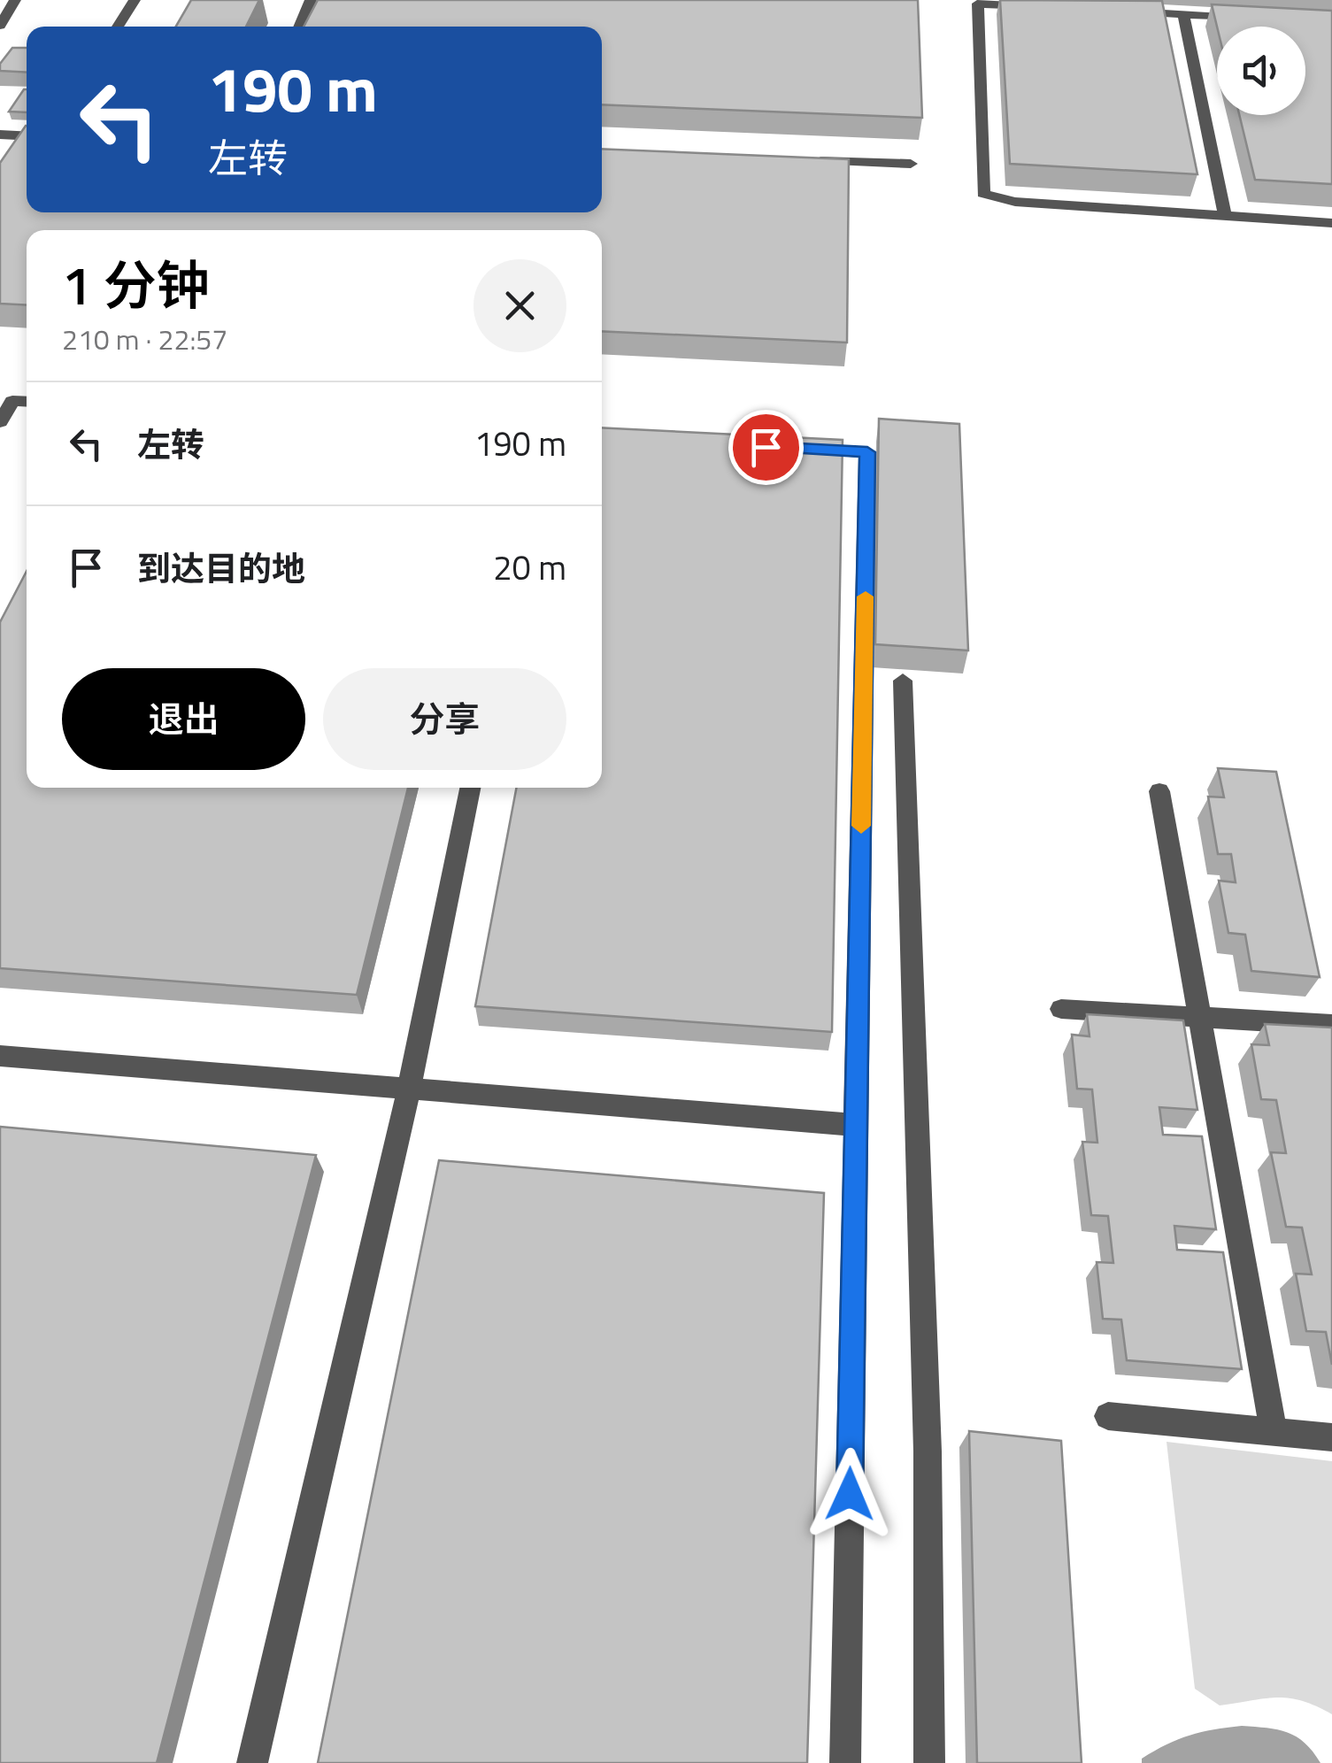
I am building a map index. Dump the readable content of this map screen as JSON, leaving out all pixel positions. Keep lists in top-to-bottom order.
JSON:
{
  "page": {
    "turn": ["190 m", "左转"],
    "heading": ["1 分钟", "210 m · 22:57"],
    "list": [
      {
        "name": "左转",
        "value": "190 m"
      },
      {
        "name": "到达目的地",
        "value": "20 m"
      }
    ],
    "buttons": ["退出", "分享"]
  }
}
